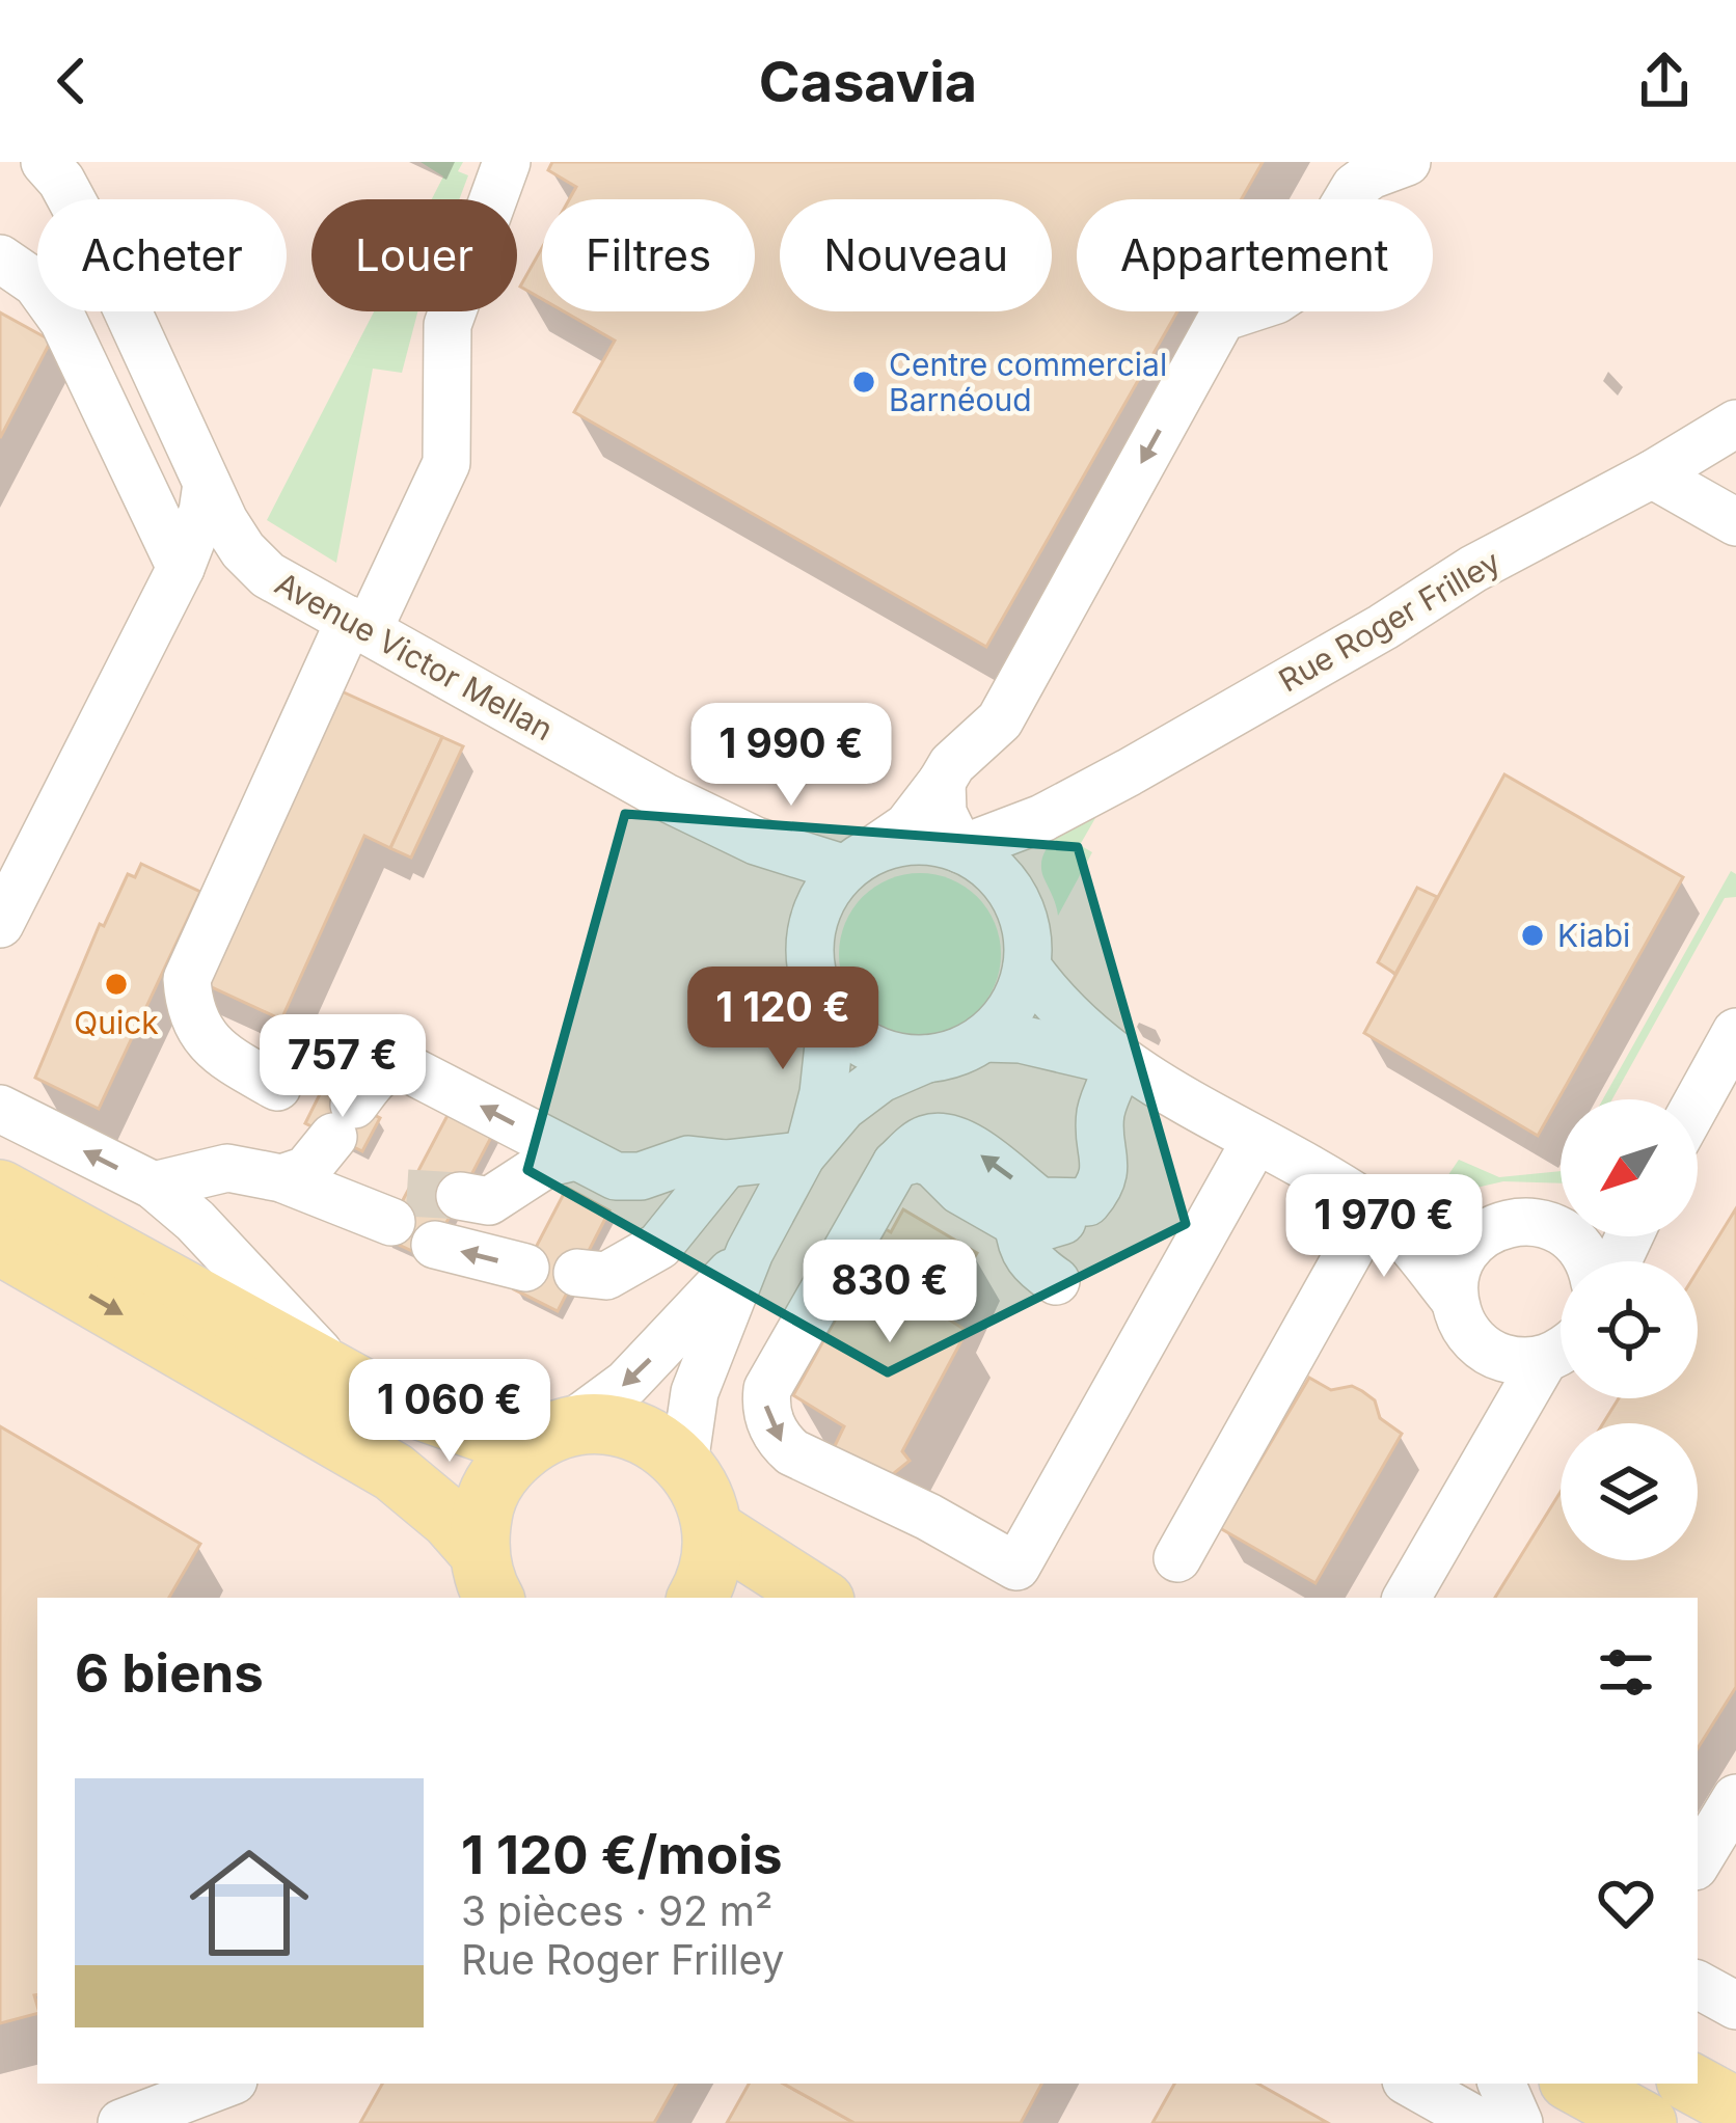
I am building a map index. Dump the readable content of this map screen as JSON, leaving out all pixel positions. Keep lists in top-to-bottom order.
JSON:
{
  "streets": {
    "street": ["Rue Roger Frilley", "Avenue Victor Mellan"]
  },
  "crossings": [
    ["Rue Roger Frilley", "Avenue Victor Mellan"]
  ],
  "places": ["Centre commercial Barnéoud", "Kiabi", "Quick"],
  "north": "bottom left",
  "page": {
    "header": "Casavia",
    "chip": [
      "Acheter",
      "Louer",
      "Filtres",
      "Nouveau",
      "Appartement"
    ],
    "price": [
      "1 990 €",
      "1 120 €",
      "757 €",
      "1 970 €",
      "830 €",
      "1 060 €"
    ],
    "heading": "6 biens",
    "list": [
      {
        "name": "1 120 €/mois",
        "note": "3 pièces · 92 m² · Rue Roger Frilley"
      }
    ]
  }
}
